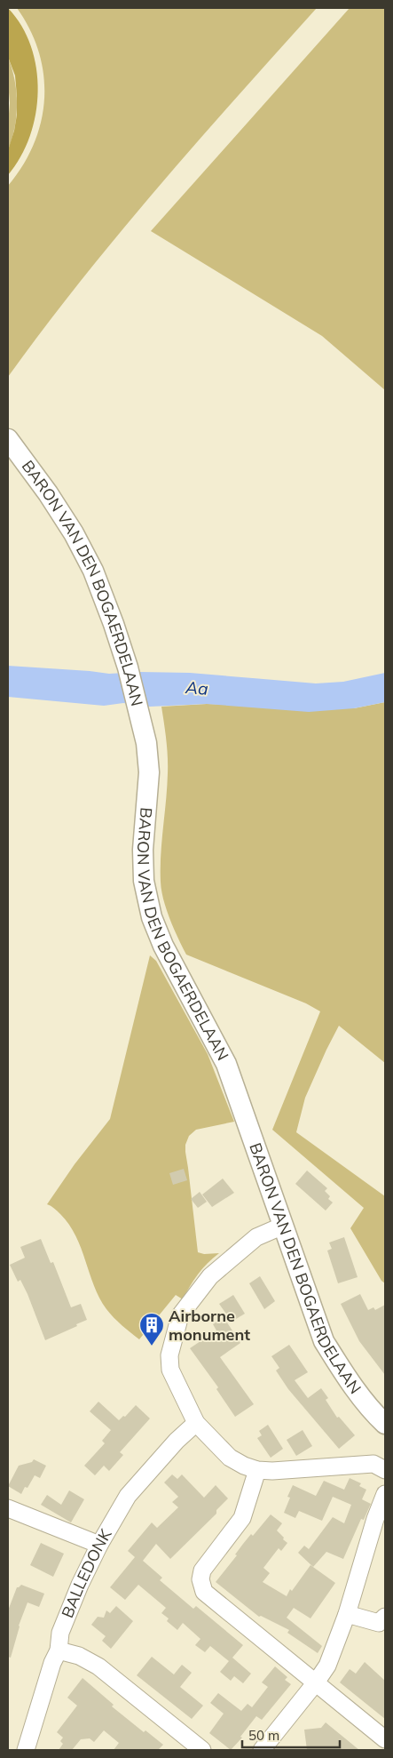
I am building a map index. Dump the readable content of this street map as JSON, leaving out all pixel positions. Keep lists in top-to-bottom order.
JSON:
{
  "streets": {
    "main road": ["BARON VAN DEN BOGAERDELAAN"],
    "street": ["BALLEDONK"]
  },
  "water": ["Aa"],
  "places": {
    "building": ["Airborne monument"]
  },
  "scale_bar": "50 m"
}
